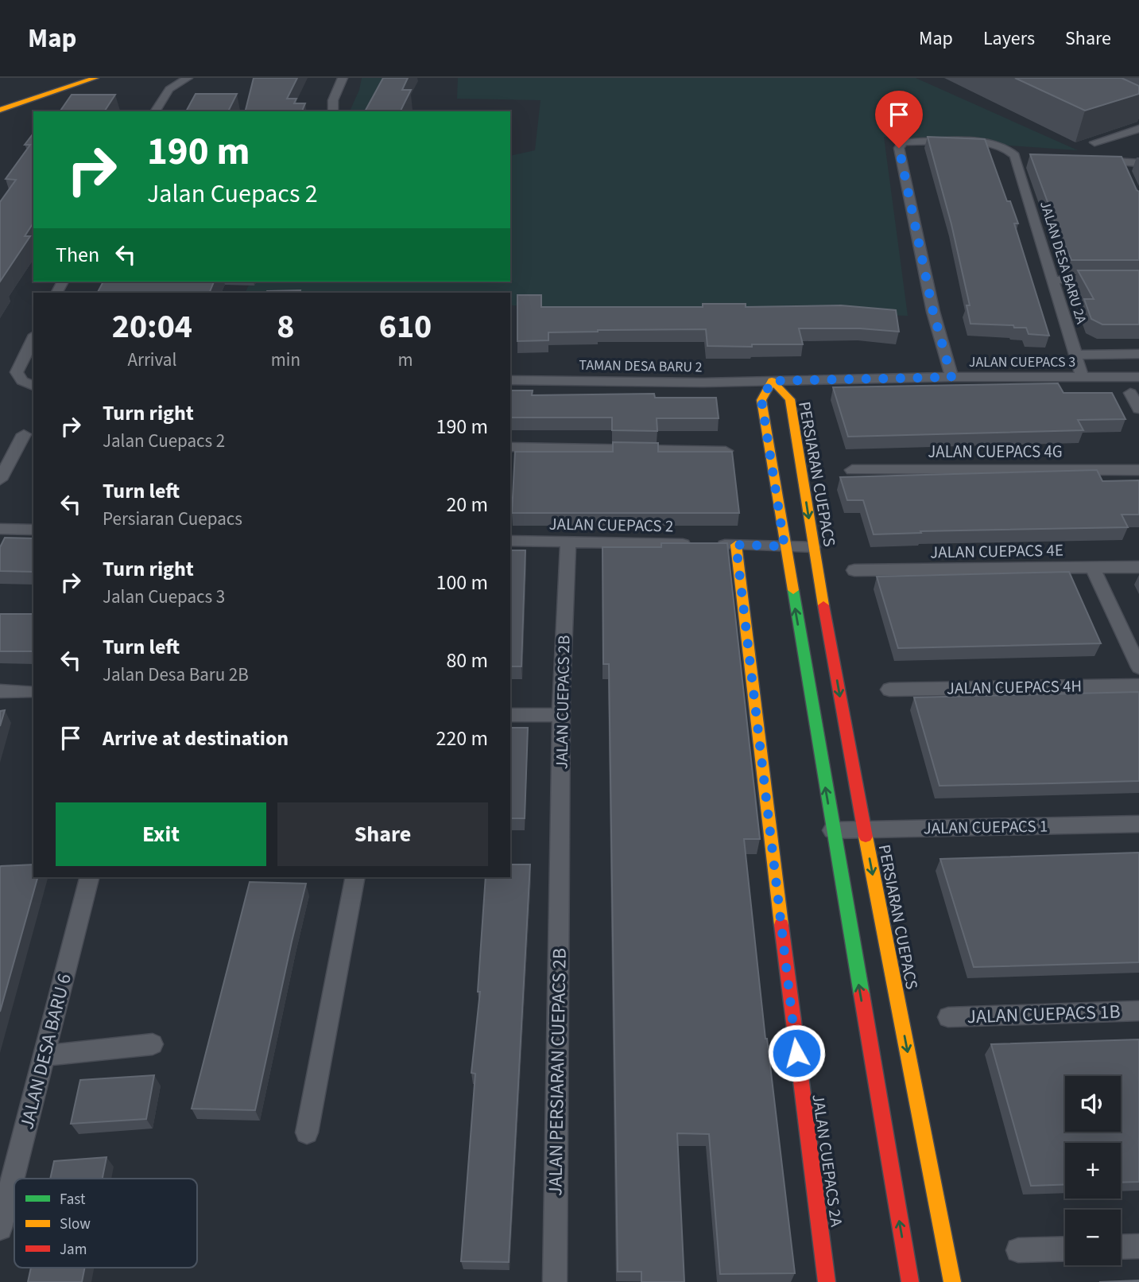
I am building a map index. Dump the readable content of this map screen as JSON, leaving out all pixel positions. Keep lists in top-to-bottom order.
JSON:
{
  "streets": {
    "main road": ["PERSIARAN CUEPACS", "JALAN CUEPACS 2A"],
    "street": [
      "JALAN DESA BARU 2A",
      "JALAN CUEPACS 3",
      "TAMAN DESA BARU 2",
      "JALAN CUEPACS 4G",
      "JALAN CUEPACS 2",
      "JALAN CUEPACS 4E",
      "JALAN CUEPACS 4H",
      "JALAN CUEPACS 2B",
      "JALAN CUEPACS 1",
      "JALAN CUEPACS 1B",
      "JALAN DESA BARU 6",
      "JALAN PERSIARAN CUEPACS 2B"
    ]
  },
  "crossings": [
    ["JALAN DESA BARU 2A", "JALAN CUEPACS 3"],
    ["JALAN CUEPACS 3", "TAMAN DESA BARU 2"],
    ["JALAN CUEPACS 3", "PERSIARAN CUEPACS"],
    ["TAMAN DESA BARU 2", "PERSIARAN CUEPACS"],
    ["PERSIARAN CUEPACS", "JALAN CUEPACS 1"],
    ["JALAN CUEPACS 2", "JALAN CUEPACS 2B"],
    ["JALAN CUEPACS 2B", "JALAN PERSIARAN CUEPACS 2B"]
  ],
  "legend": ["Fast", "Slow", "Jam"],
  "page": {
    "header": "Map",
    "nav": ["Map", "Layers", "Share"],
    "turn": ["190 m", "Jalan Cuepacs 2"],
    "then": "Then",
    "eta": [
      "20:04",
      "Arrival",
      "8",
      "min",
      "610",
      "m"
    ],
    "list": [
      {
        "name": "Turn right",
        "note": "Jalan Cuepacs 2",
        "value": "190 m"
      },
      {
        "name": "Turn left",
        "note": "Persiaran Cuepacs",
        "value": "20 m"
      },
      {
        "name": "Turn right",
        "note": "Jalan Cuepacs 3",
        "value": "100 m"
      },
      {
        "name": "Turn left",
        "note": "Jalan Desa Baru 2B",
        "value": "80 m"
      },
      {
        "name": "Arrive at destination",
        "value": "220 m"
      }
    ],
    "buttons": ["Exit", "Share"],
    "map_buttons": ["+", "−"]
  }
}
